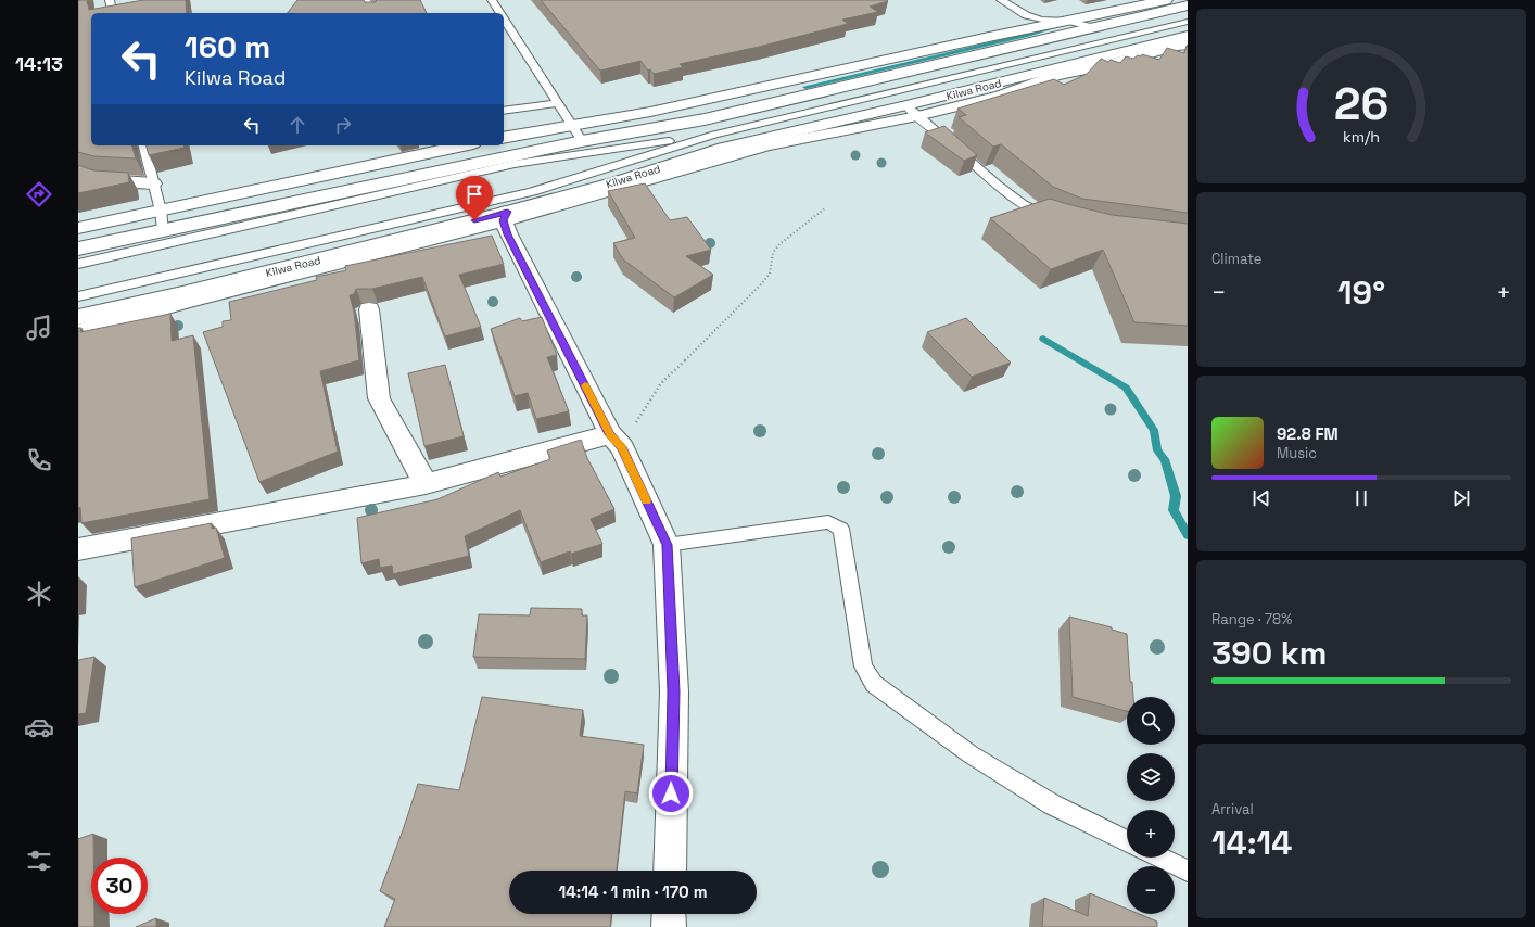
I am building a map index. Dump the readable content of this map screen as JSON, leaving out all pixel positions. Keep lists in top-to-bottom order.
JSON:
{
  "streets": {
    "main road": ["Kilwa Road"]
  },
  "page": {
    "tabs": "14:13",
    "turn": ["160 m", "Kilwa Road"],
    "tile": [
      "Climate",
      ["Range · 78%", "390 km"],
      ["Arrival", "14:14"]
    ],
    "heat": ["−", "19°", "+"],
    "song": ["92.8 FM", "Music"],
    "map_buttons": ["+", "−"],
    "limit": "30",
    "trip": "14:14 · 1 min · 170 m",
    "gauge": ["26", "km/h"]
  }
}
